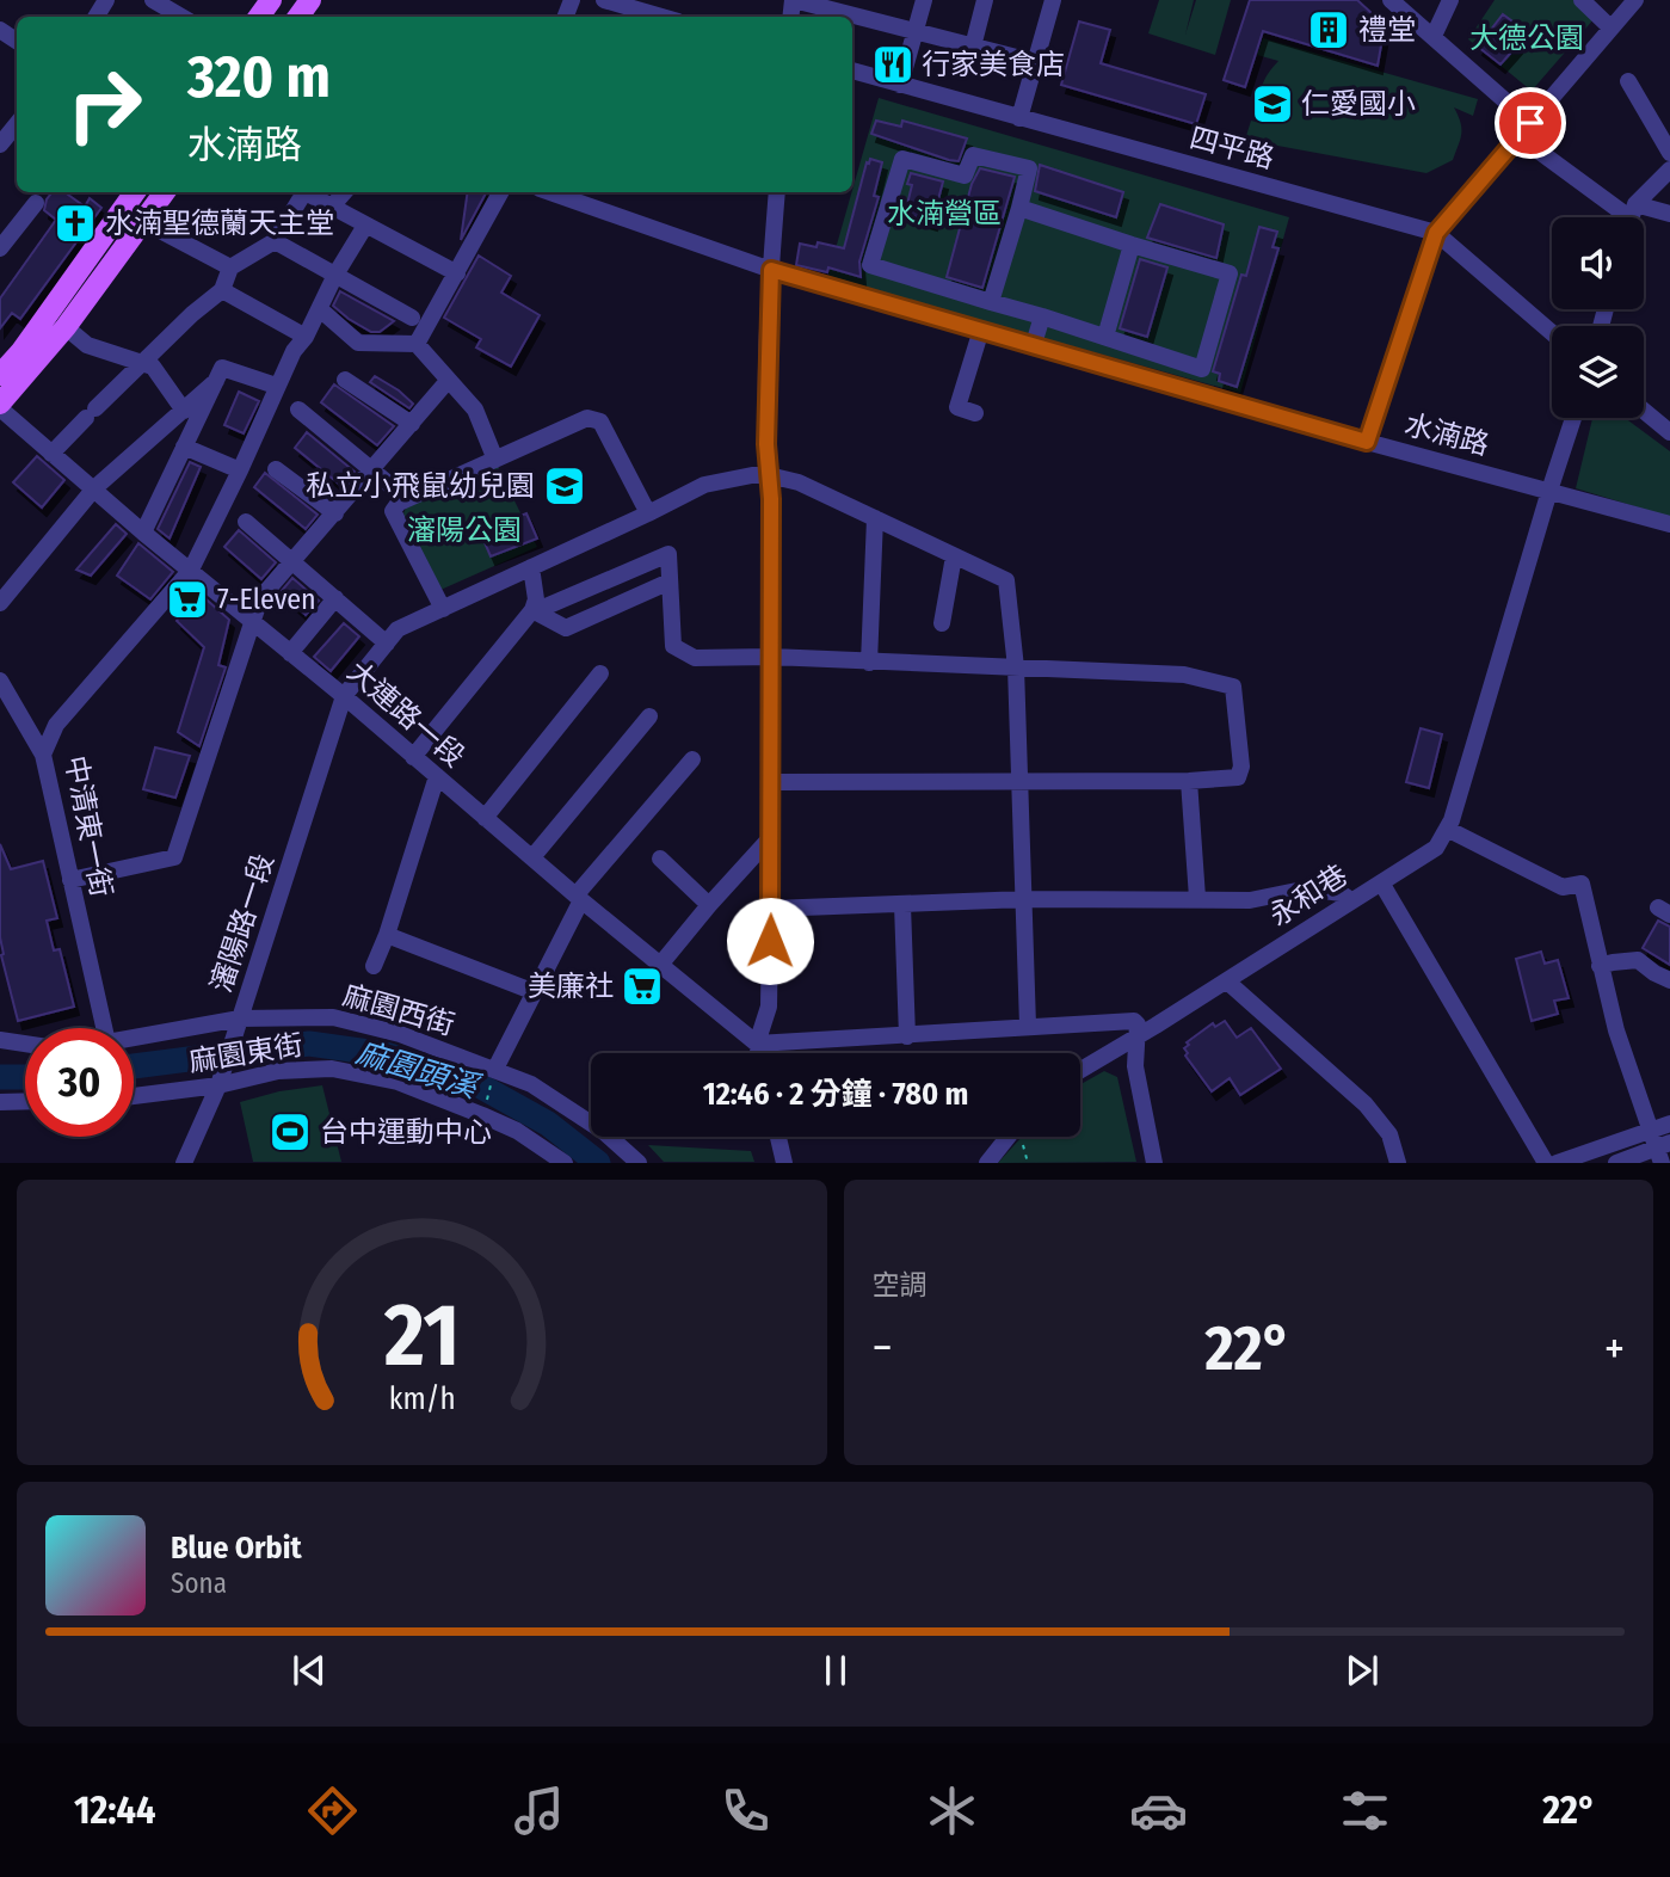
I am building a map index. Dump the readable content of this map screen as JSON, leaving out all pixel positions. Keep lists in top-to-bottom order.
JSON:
{
  "streets": {
    "street": [
      "四平路",
      "水湳路",
      "大連路一段",
      "中清東一街",
      "永和巷",
      "瀋陽路一段",
      "麻園西街",
      "麻園東街"
    ]
  },
  "crossings": [
    ["大連路一段", "中清東一街"],
    ["大連路一段", "瀋陽路一段"],
    ["瀋陽路一段", "麻園西街"],
    ["瀋陽路一段", "麻園東街"]
  ],
  "water": ["麻園頭溪"],
  "parks": ["大德公園", "水湳營區", "瀋陽公園"],
  "places": {
    "building": ["禮堂"],
    "restaurant": ["行家美食店"],
    "school or university": ["仁愛國小", "私立小飛鼠幼兒園"],
    "church": ["水湳聖德蘭天主堂"],
    "supermarket": ["7-Eleven", "美廉社"],
    "sports": ["台中運動中心"]
  },
  "page": {
    "turn": ["320 m", "水湳路"],
    "limit": "30",
    "trip": "12:46 · 2 分鐘 · 780 m",
    "tile": "空調",
    "heat": ["−", "22°", "+"],
    "song": ["Blue Orbit", "Sona"],
    "tabs": ["12:44", "22°"],
    "gauge": ["21", "km/h"]
  }
}
